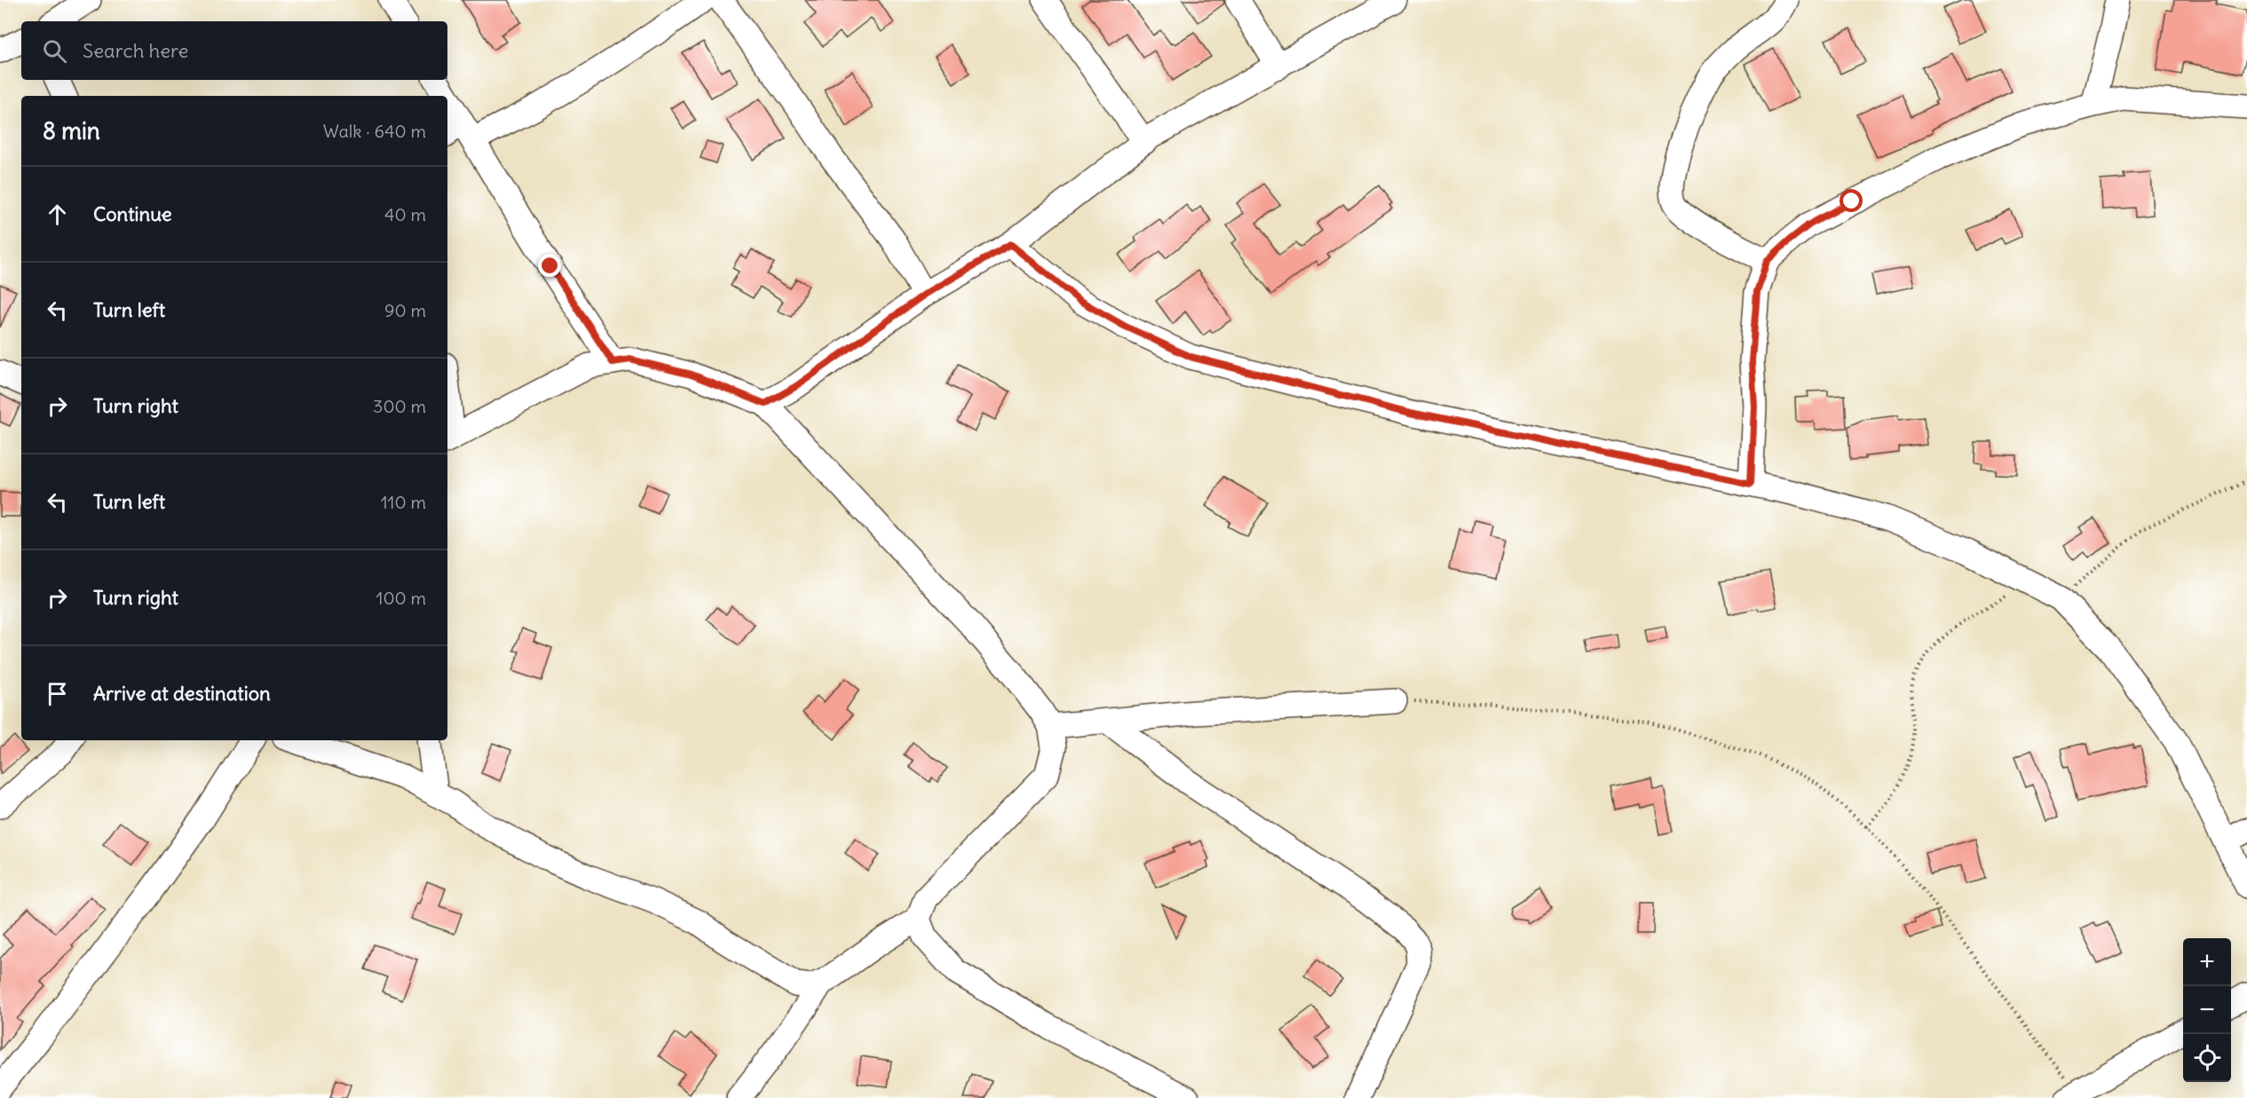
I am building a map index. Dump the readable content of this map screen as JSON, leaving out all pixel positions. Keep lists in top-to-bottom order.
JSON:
{
  "page": {
    "search": "Search here",
    "heading": ["8 min", "Walk · 640 m"],
    "list": [
      ["Continue", "40 m"],
      ["Turn left", "90 m"],
      ["Turn right", "300 m"],
      ["Turn left", "110 m"],
      ["Turn right", "100 m"],
      "Arrive at destination"
    ],
    "map_buttons": ["+", "−"]
  }
}
